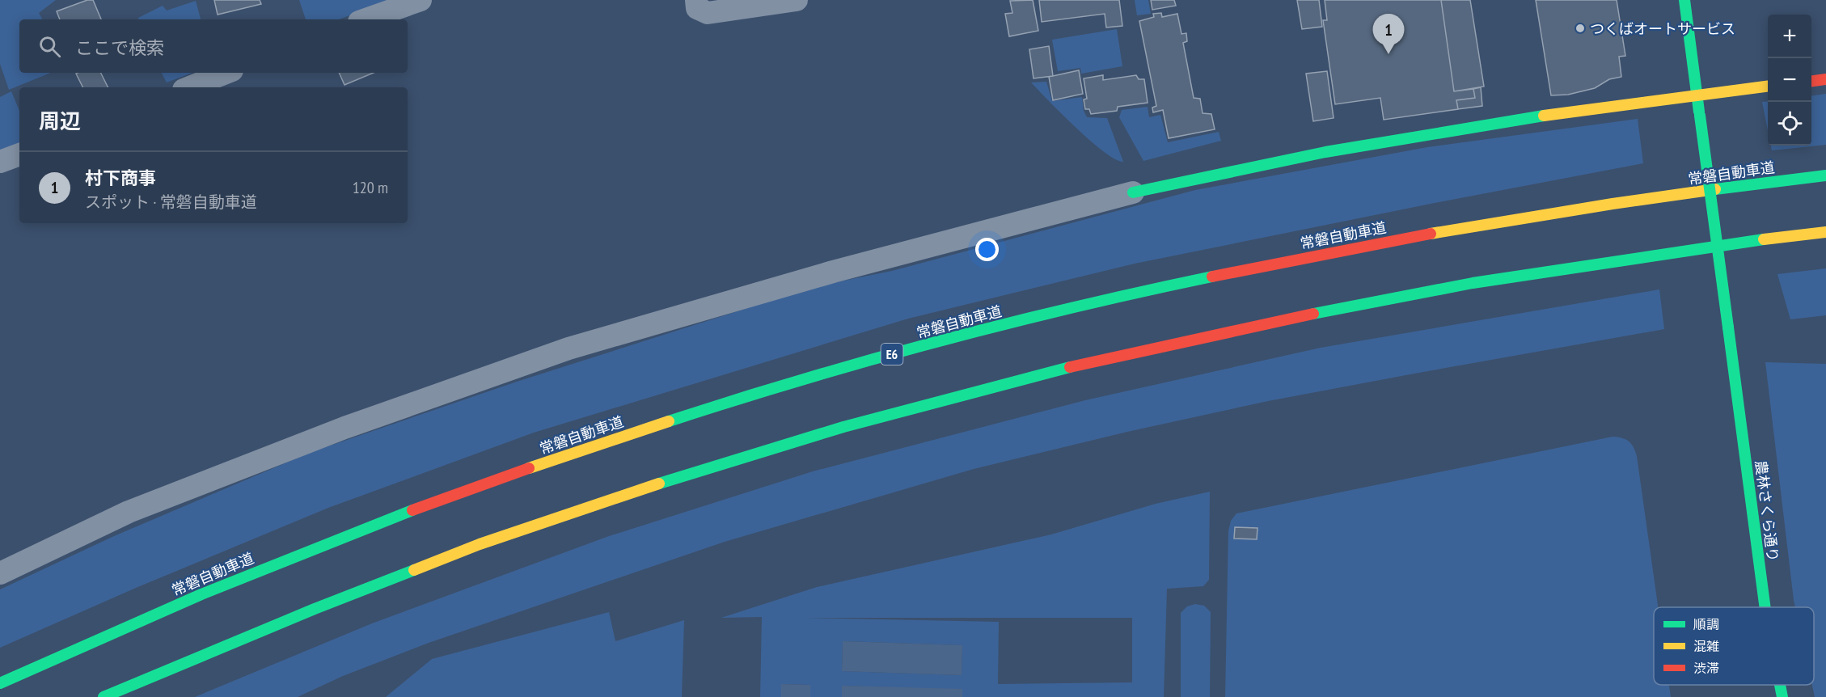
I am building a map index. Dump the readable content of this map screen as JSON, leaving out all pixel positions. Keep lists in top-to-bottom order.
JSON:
{
  "streets": {
    "main road": ["常磐自動車道", "E6", "農林さくら通り"]
  },
  "places": ["つくばオートサービス"],
  "legend": ["順調", "混雑", "渋滞"],
  "page": {
    "pins": "1",
    "map_buttons": ["+", "−"],
    "search": "ここで検索",
    "heading": "周辺",
    "list": [
      {
        "mark": "1",
        "name": "村下商事",
        "note": "スポット · 常磐自動車道",
        "value": "120 m"
      }
    ]
  }
}
